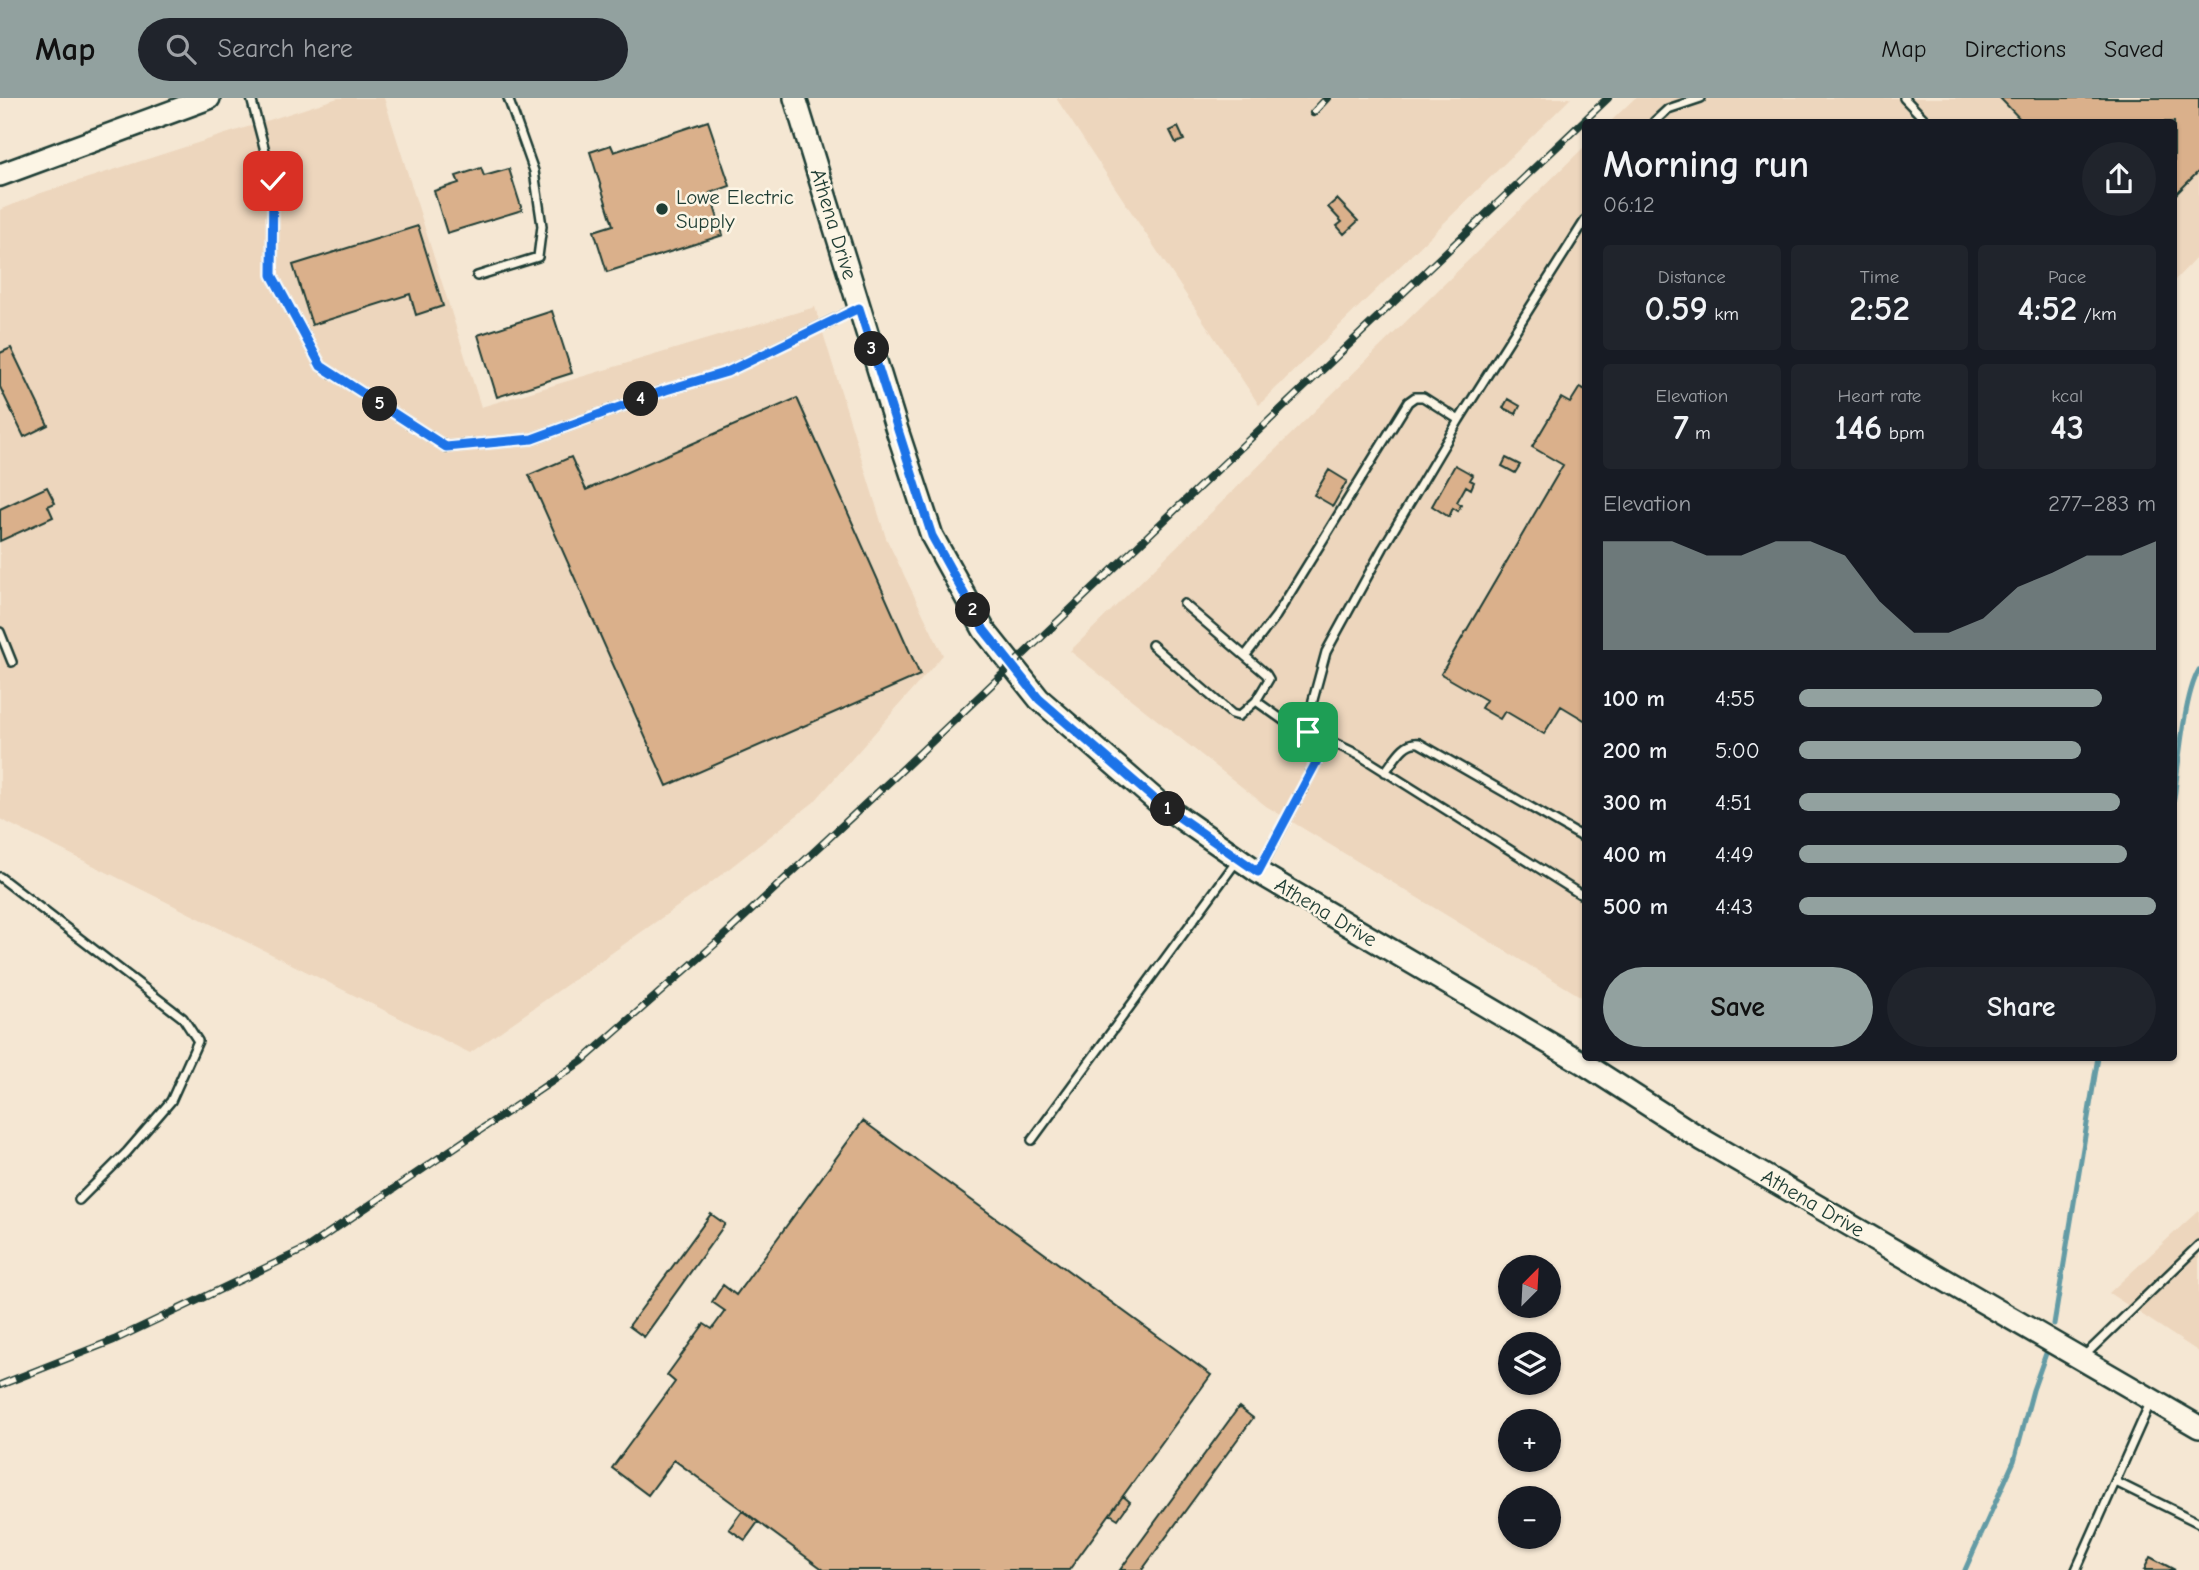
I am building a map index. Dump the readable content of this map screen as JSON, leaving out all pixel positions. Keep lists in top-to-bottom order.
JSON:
{
  "streets": {
    "street": ["Athena Drive"]
  },
  "places": ["Lowe Electric Supply"],
  "north": "top right",
  "page": {
    "header": "Map",
    "search": "Search here",
    "nav": ["Map", "Directions", "Saved"],
    "heading": ["Morning run", "06:12"],
    "stats": [
      ["Distance", "0.59 km"],
      ["Time", "2:52"],
      ["Pace", "4:52 /km"],
      ["Elevation", "7 m"],
      ["Heart rate", "146 bpm"],
      ["kcal", "43"]
    ],
    "pins": [
      "3",
      "4",
      "5",
      "2",
      "1"
    ],
    "chart": ["Elevation", "277–283 m"],
    "list": [
      {
        "name": "100 m",
        "note": "4:55"
      },
      {
        "name": "200 m",
        "note": "5:00"
      },
      {
        "name": "300 m",
        "note": "4:51"
      },
      {
        "name": "400 m",
        "note": "4:49"
      },
      {
        "name": "500 m",
        "note": "4:43"
      }
    ],
    "buttons": ["Save", "Share"],
    "map_buttons": ["+", "−"]
  }
}
